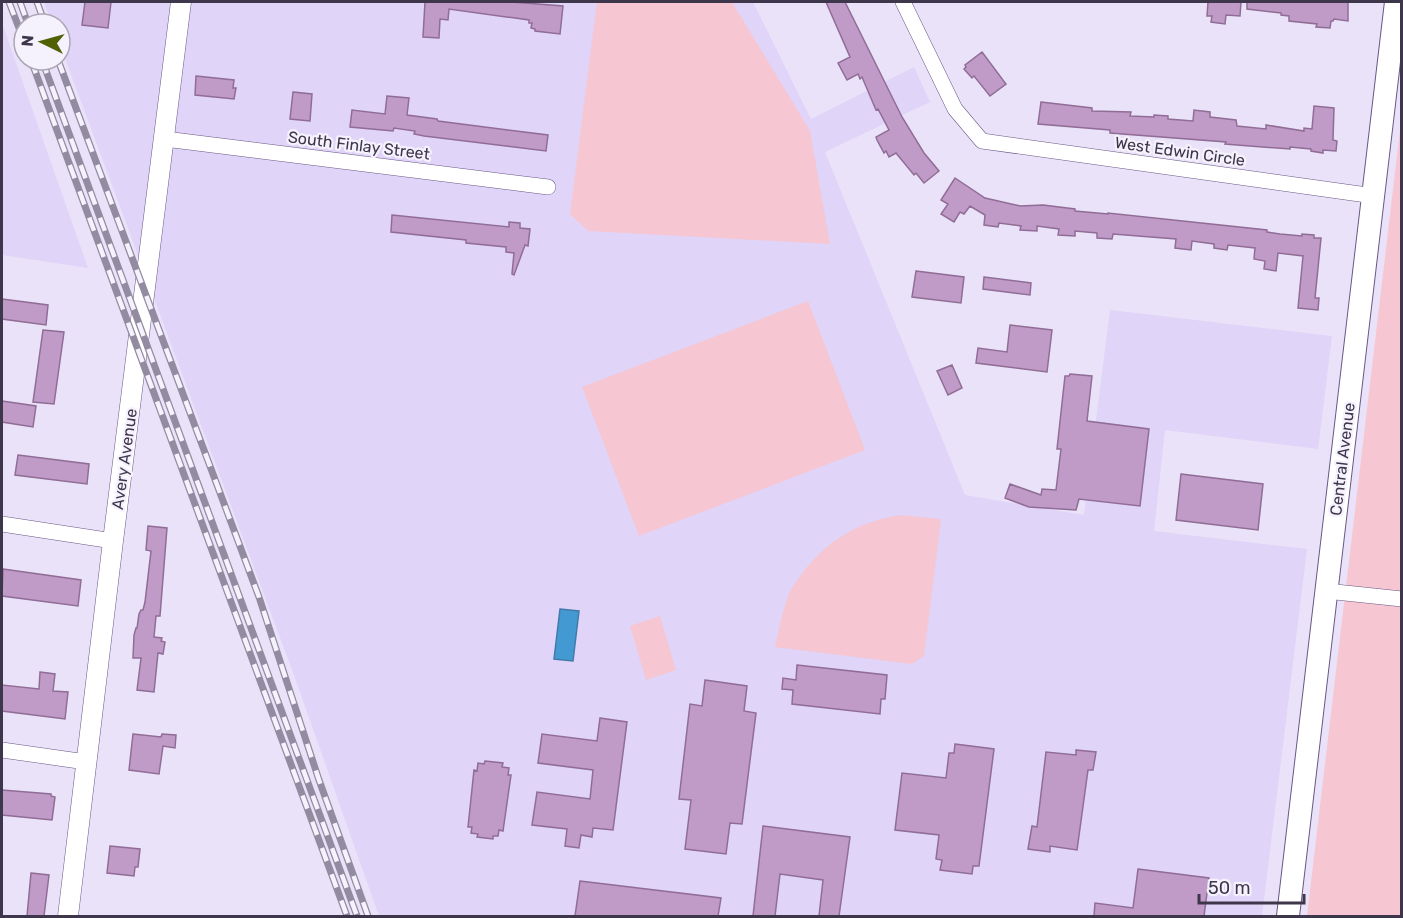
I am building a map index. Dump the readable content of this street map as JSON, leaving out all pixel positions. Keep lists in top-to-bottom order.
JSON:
{
  "streets": {
    "main road": ["Central Avenue"],
    "street": ["South Finlay Street", "West Edwin Circle", "Avery Avenue"]
  },
  "crossings": [
    ["South Finlay Street", "Avery Avenue"],
    ["West Edwin Circle", "Central Avenue"]
  ],
  "scale_bar": "50 m",
  "north": "left"
}
